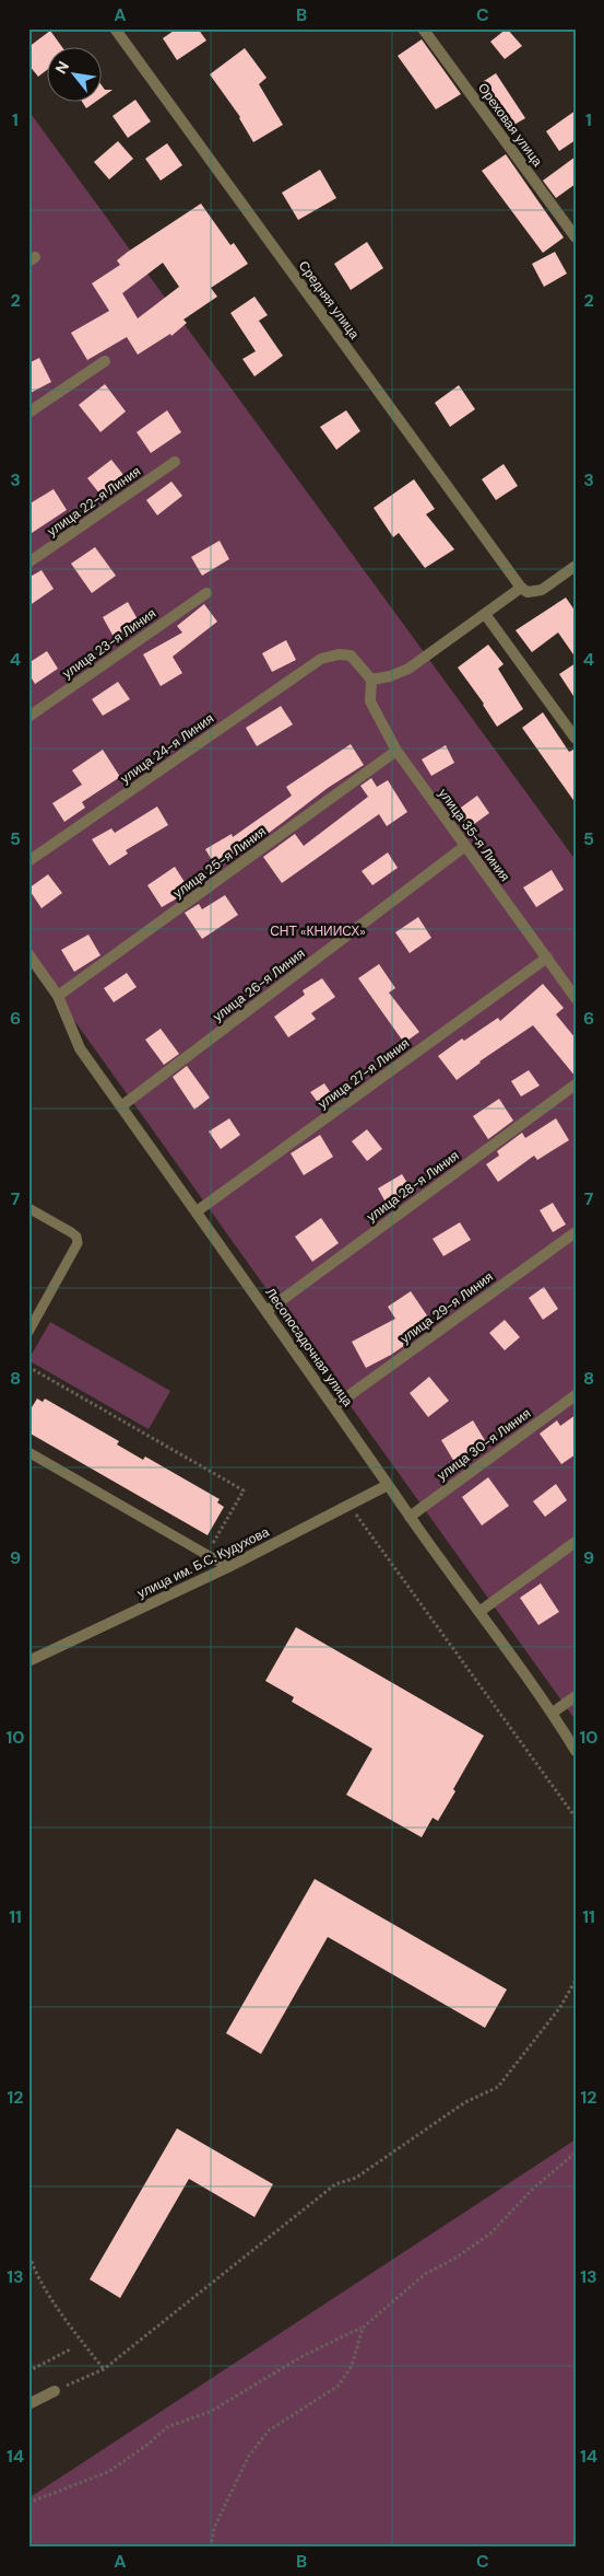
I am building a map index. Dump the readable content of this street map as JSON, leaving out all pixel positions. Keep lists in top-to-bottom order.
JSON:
{
  "streets": {
    "street": [
      "Ореховая улица",
      "Средняя улица",
      "улица 22-я Линия",
      "улица 23-я Линия",
      "улица 24-я Линия",
      "улица 35-я Линия",
      "улица 25-я Линия",
      "улица 26-я Линия",
      "улица 27-я Линия",
      "улица 28-я Линия",
      "улица 29-я Линия",
      "Лесопосадочная улица",
      "улица 30-я Линия",
      "улица им. Б.С. Кудухова"
    ]
  },
  "crossings": [
    ["улица 24-я Линия", "улица 35-я Линия"],
    ["улица 35-я Линия", "улица 25-я Линия"],
    ["улица 35-я Линия", "улица 26-я Линия"],
    ["улица 35-я Линия", "улица 27-я Линия"],
    ["улица 25-я Линия", "Лесопосадочная улица"],
    ["улица 26-я Линия", "Лесопосадочная улица"],
    ["улица 27-я Линия", "Лесопосадочная улица"],
    ["улица 28-я Линия", "Лесопосадочная улица"],
    ["улица 29-я Линия", "Лесопосадочная улица"],
    ["Лесопосадочная улица", "улица 30-я Линия"],
    ["Лесопосадочная улица", "улица им. Б.С. Кудухова"]
  ],
  "parks": ["СНТ «КНИИСХ»"],
  "north": "top left",
  "grid": {
    "columns": ["A", "B", "C"],
    "rows": [
      "1",
      "2",
      "3",
      "4",
      "5",
      "6",
      "7",
      "8",
      "9",
      "10",
      "11",
      "12",
      "13",
      "14"
    ]
  }
}
